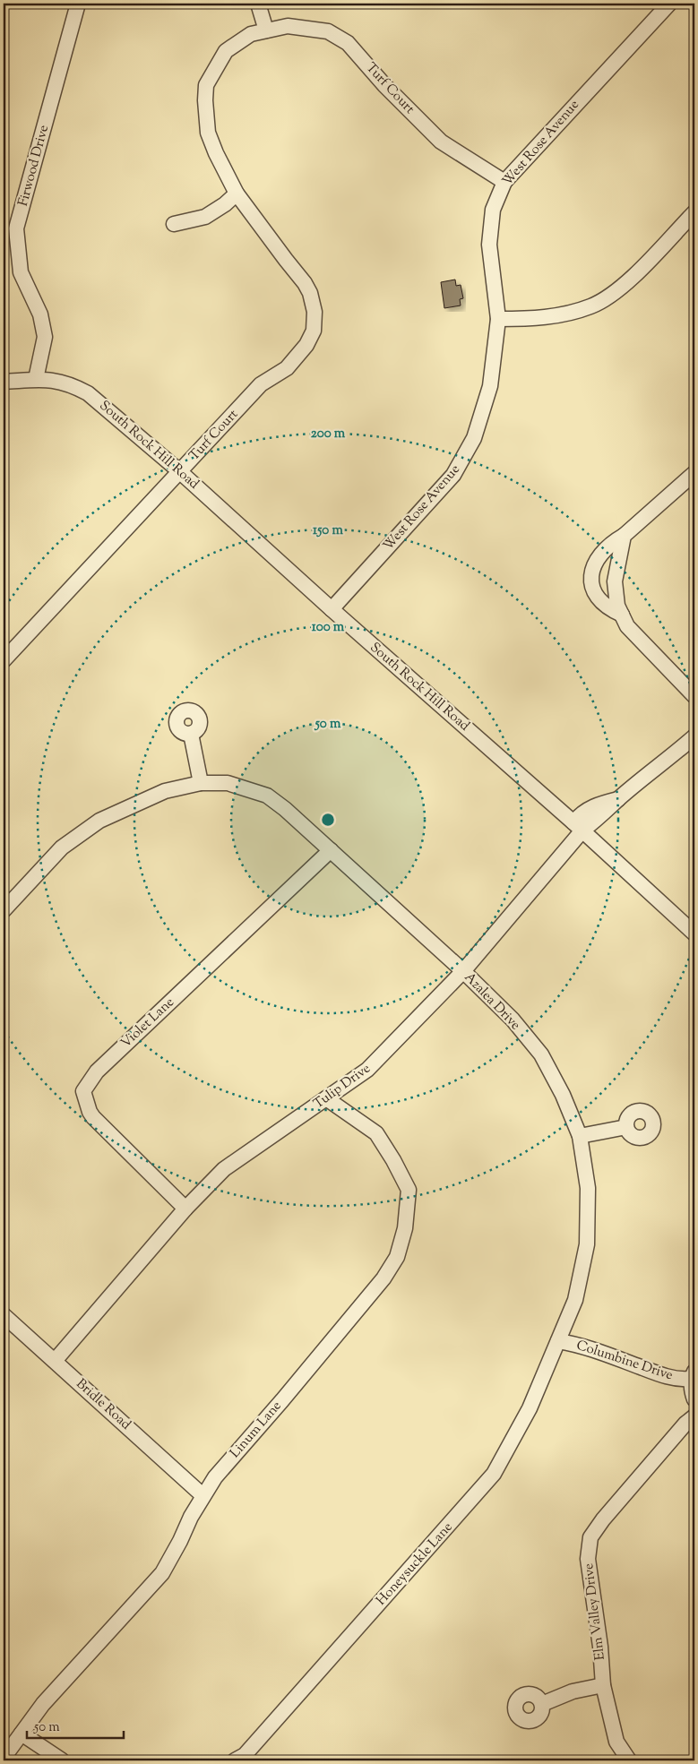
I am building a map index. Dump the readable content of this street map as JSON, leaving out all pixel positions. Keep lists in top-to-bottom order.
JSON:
{
  "streets": {
    "street": [
      "Turf Court",
      "West Rose Avenue",
      "Firwood Drive",
      "South Rock Hill Road",
      "Azalea Drive",
      "Violet Lane",
      "Tulip Drive",
      "Columbine Drive",
      "Bridle Road",
      "Linum Lane",
      "Honeysuckle Lane",
      "Elm Valley Drive"
    ]
  },
  "crossings": [
    ["Turf Court", "West Rose Avenue"],
    ["Turf Court", "South Rock Hill Road"],
    ["West Rose Avenue", "South Rock Hill Road"],
    ["Firwood Drive", "South Rock Hill Road"],
    ["South Rock Hill Road", "Tulip Drive"],
    ["Azalea Drive", "Violet Lane"],
    ["Azalea Drive", "Tulip Drive"],
    ["Azalea Drive", "Columbine Drive"],
    ["Azalea Drive", "Honeysuckle Lane"],
    ["Violet Lane", "Tulip Drive"],
    ["Tulip Drive", "Bridle Road"],
    ["Tulip Drive", "Linum Lane"],
    ["Columbine Drive", "Honeysuckle Lane"],
    ["Bridle Road", "Linum Lane"]
  ],
  "scale_bar": "50 m",
  "rings": [
    "200 m",
    "150 m",
    "100 m",
    "50 m"
  ]
}
